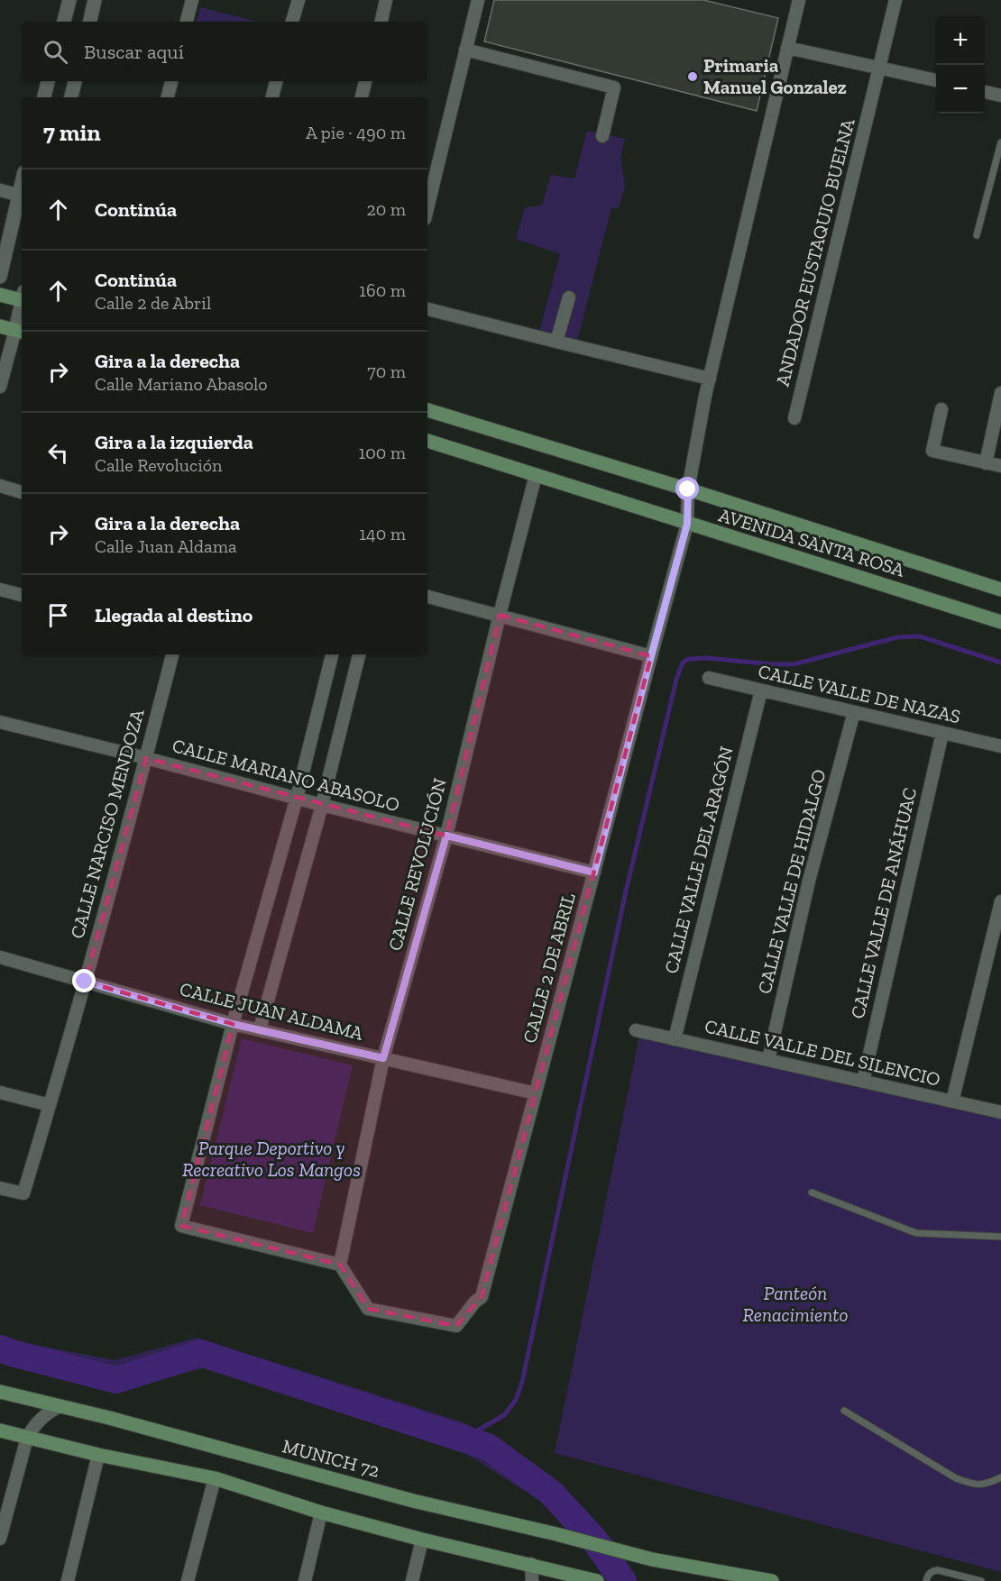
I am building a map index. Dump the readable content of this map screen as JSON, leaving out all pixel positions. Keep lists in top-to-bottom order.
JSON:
{
  "streets": {
    "main road": ["AVENIDA SANTA ROSA", "MUNICH 72"],
    "street": [
      "ANDADOR EUSTAQUIO BUELNA",
      "CALLE VALLE DE NAZAS",
      "CALLE MARIANO ABASOLO",
      "CALLE NARCISO MENDOZA",
      "CALLE VALLE DEL ARAGÓN",
      "CALLE REVOLUCIÓN",
      "CALLE VALLE DE HIDALGO",
      "CALLE VALLE DE ANÁHUAC",
      "CALLE 2 DE ABRIL",
      "CALLE JUAN ALDAMA",
      "CALLE VALLE DEL SILENCIO"
    ]
  },
  "crossings": [
    ["AVENIDA SANTA ROSA", "CALLE REVOLUCIÓN"],
    ["AVENIDA SANTA ROSA", "CALLE 2 DE ABRIL"],
    ["CALLE VALLE DE NAZAS", "CALLE VALLE DEL ARAGÓN"],
    ["CALLE VALLE DE NAZAS", "CALLE VALLE DE HIDALGO"],
    ["CALLE VALLE DE NAZAS", "CALLE VALLE DE ANÁHUAC"],
    ["CALLE MARIANO ABASOLO", "CALLE NARCISO MENDOZA"],
    ["CALLE MARIANO ABASOLO", "CALLE REVOLUCIÓN"],
    ["CALLE MARIANO ABASOLO", "CALLE 2 DE ABRIL"],
    ["CALLE NARCISO MENDOZA", "CALLE JUAN ALDAMA"],
    ["CALLE VALLE DEL ARAGÓN", "CALLE VALLE DEL SILENCIO"],
    ["CALLE REVOLUCIÓN", "CALLE 2 DE ABRIL"],
    ["CALLE REVOLUCIÓN", "CALLE JUAN ALDAMA"],
    ["CALLE VALLE DE HIDALGO", "CALLE VALLE DEL SILENCIO"],
    ["CALLE VALLE DE ANÁHUAC", "CALLE VALLE DEL SILENCIO"],
    ["CALLE 2 DE ABRIL", "CALLE JUAN ALDAMA"]
  ],
  "parks": ["Parque Deportivo y Recreativo Los Mangos", "Panteón Renacimiento"],
  "places": ["Primaria Manuel Gonzalez"],
  "page": {
    "map_buttons": ["+", "−"],
    "search": "Buscar aquí",
    "heading": ["7 min", "A pie · 490 m"],
    "list": [
      ["Continúa", "20 m"],
      ["Continúa", "Calle 2 de Abril", "160 m"],
      ["Gira a la derecha", "Calle Mariano Abasolo", "70 m"],
      ["Gira a la izquierda", "Calle Revolución", "100 m"],
      ["Gira a la derecha", "Calle Juan Aldama", "140 m"],
      "Llegada al destino"
    ]
  }
}
